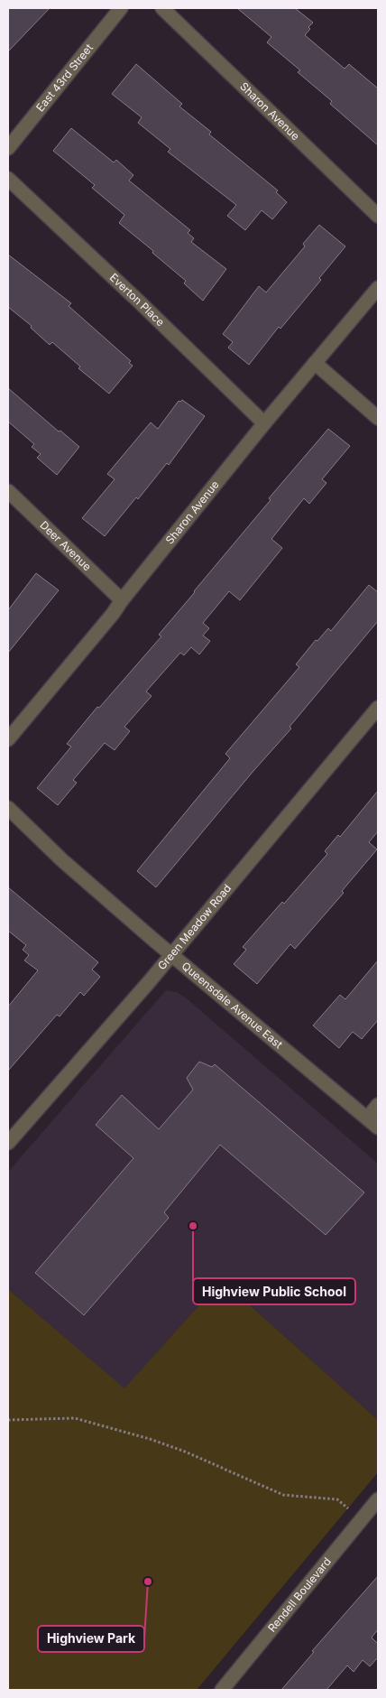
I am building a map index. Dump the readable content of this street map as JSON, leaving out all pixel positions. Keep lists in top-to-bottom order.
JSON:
{
  "streets": {
    "street": [
      "East 43rd Street",
      "Sharon Avenue",
      "Everton Place",
      "Deer Avenue",
      "Green Meadow Road",
      "Queensdale Avenue East",
      "Rendell Boulevard"
    ]
  },
  "crossings": [
    ["Sharon Avenue", "Everton Place"],
    ["Sharon Avenue", "Deer Avenue"],
    ["Green Meadow Road", "Queensdale Avenue East"]
  ],
  "places": ["Highview Public School", "Highview Park"]
}
